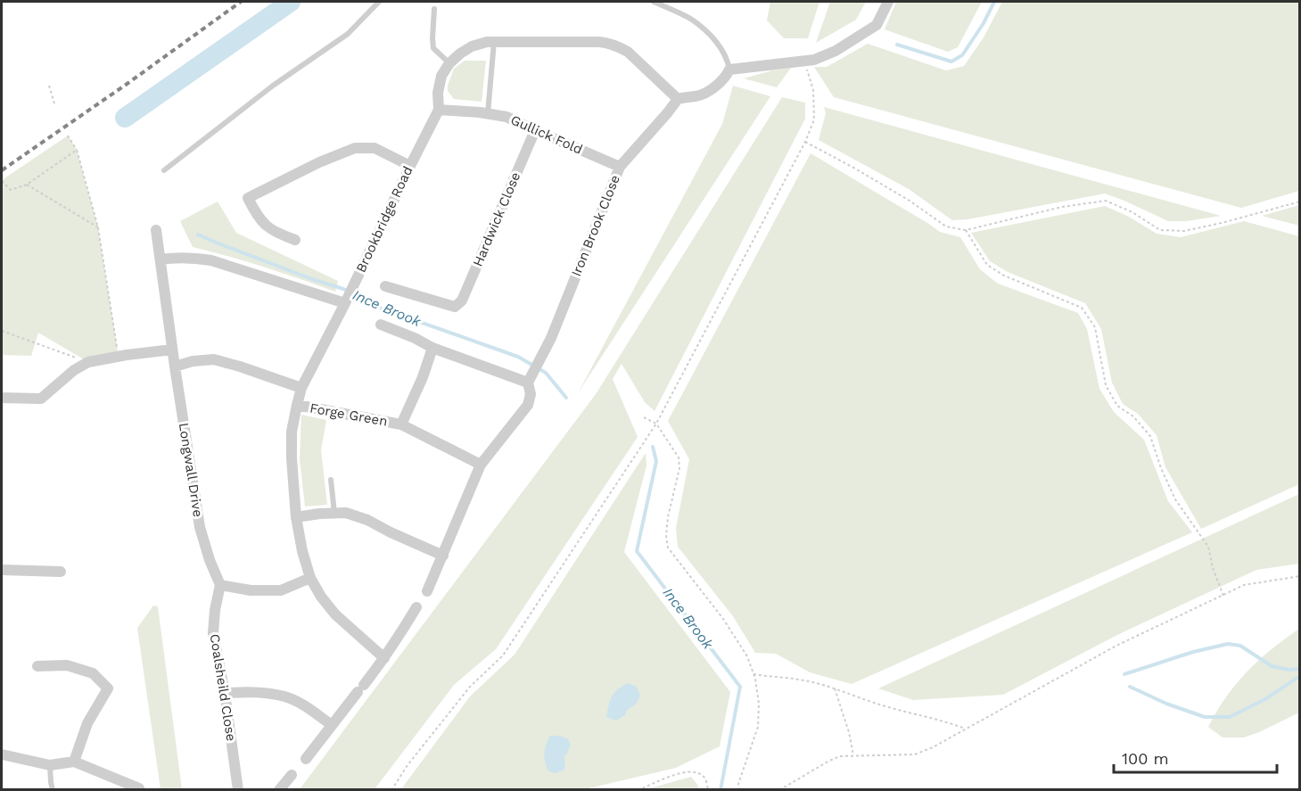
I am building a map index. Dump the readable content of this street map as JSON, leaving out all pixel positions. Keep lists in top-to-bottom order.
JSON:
{
  "streets": {
    "street": [
      "Gullick Fold",
      "Brookbridge Road",
      "Hardwick Close",
      "Iron Brook Close",
      "Forge Green",
      "Longwall Drive",
      "Coalsheild Close"
    ]
  },
  "crossings": [
    ["Gullick Fold", "Brookbridge Road"],
    ["Gullick Fold", "Hardwick Close"],
    ["Gullick Fold", "Iron Brook Close"],
    ["Brookbridge Road", "Iron Brook Close"],
    ["Brookbridge Road", "Forge Green"],
    ["Longwall Drive", "Coalsheild Close"]
  ],
  "water": ["Ince Brook"],
  "scale_bar": "100 m"
}
